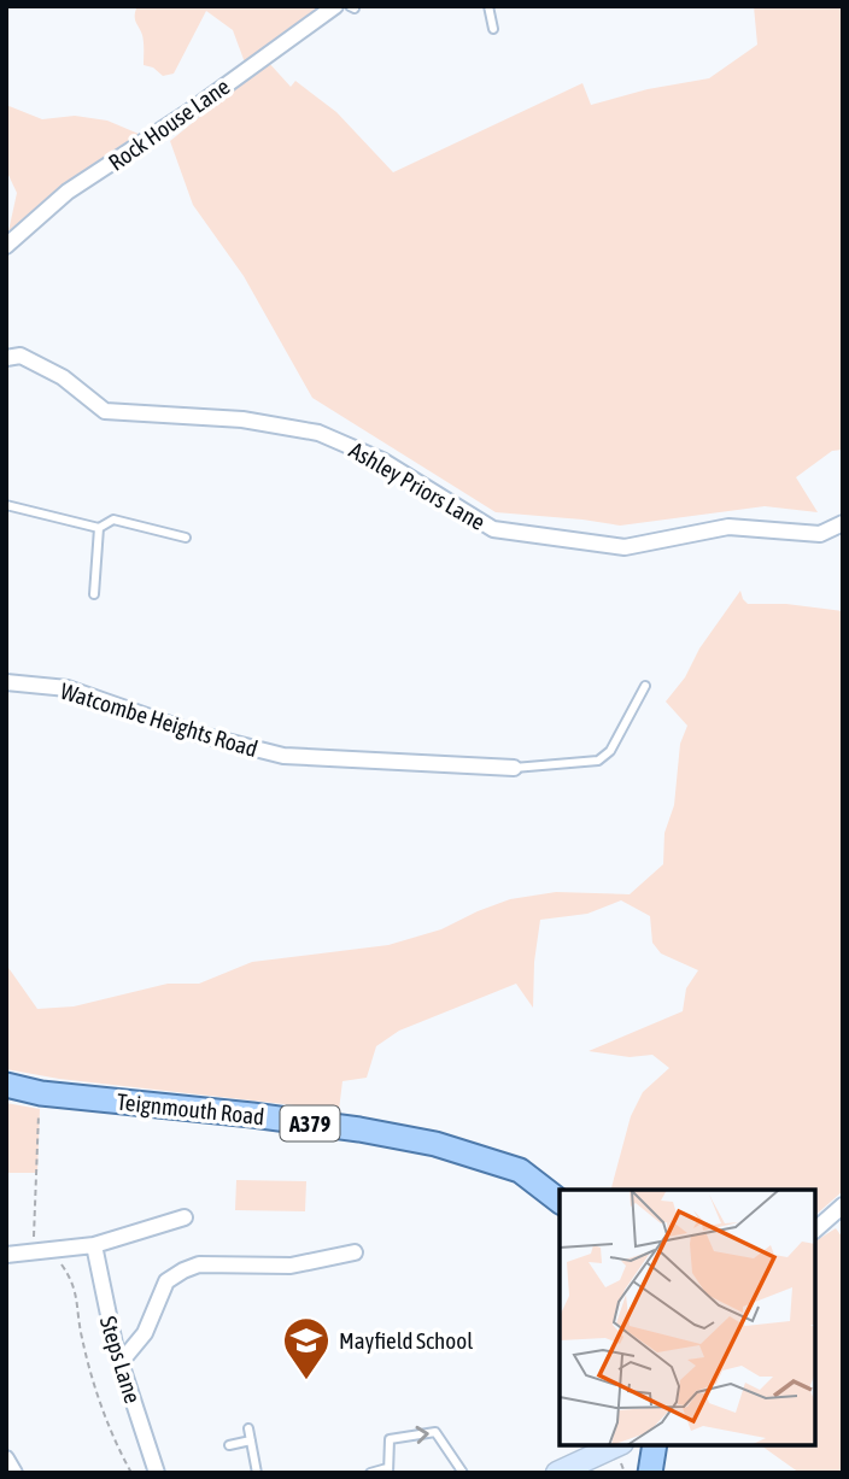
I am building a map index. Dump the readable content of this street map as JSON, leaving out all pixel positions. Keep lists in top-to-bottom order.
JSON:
{
  "streets": {
    "main road": ["Teignmouth Road", "A379"],
    "street": [
      "Rock House Lane",
      "Ashley Priors Lane",
      "Watcombe Heights Road",
      "Steps Lane"
    ]
  },
  "places": {
    "school or university": ["Mayfield School"]
  }
}
